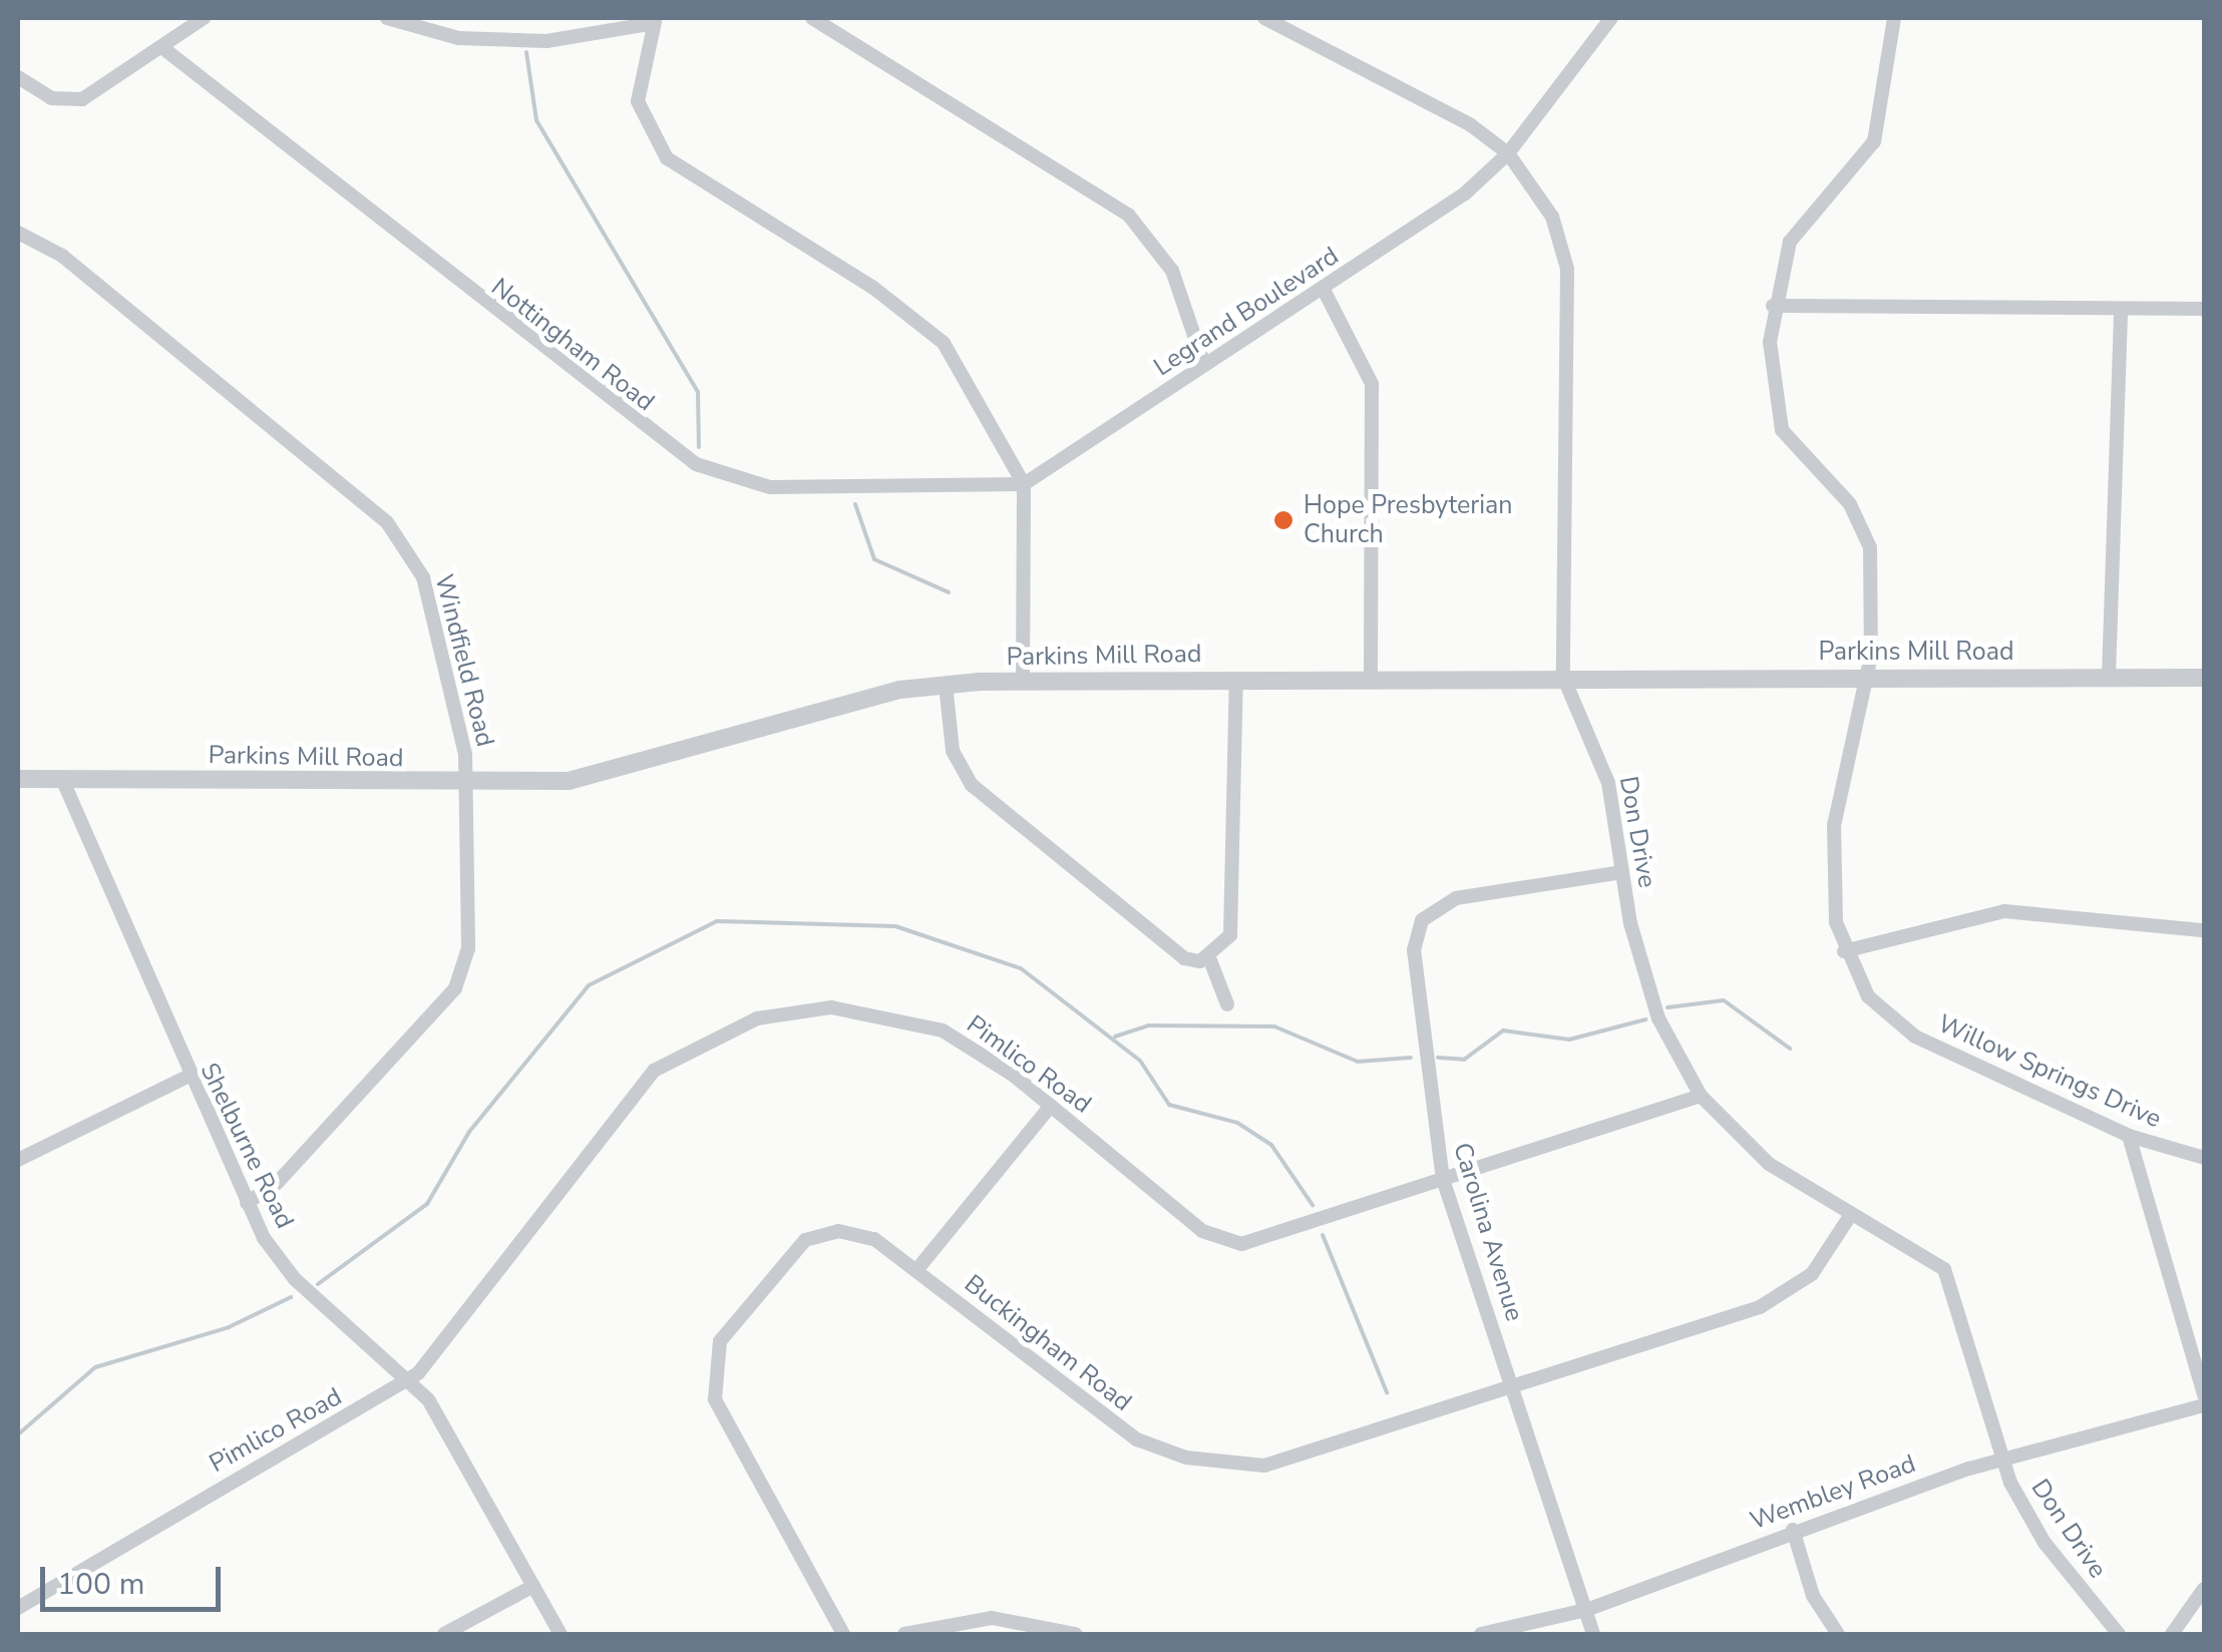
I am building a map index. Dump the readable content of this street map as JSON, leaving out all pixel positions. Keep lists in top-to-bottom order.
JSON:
{
  "streets": {
    "street": [
      "Legrand Boulevard",
      "Nottingham Road",
      "Parkins Mill Road",
      "Windfield Road",
      "Don Drive",
      "Pimlico Road",
      "Willow Springs Drive",
      "Shelburne Road",
      "Carolina Avenue",
      "Buckingham Road",
      "Wembley Road"
    ]
  },
  "crossings": [
    ["Legrand Boulevard", "Nottingham Road"],
    ["Legrand Boulevard", "Don Drive"],
    ["Parkins Mill Road", "Windfield Road"],
    ["Parkins Mill Road", "Don Drive"],
    ["Parkins Mill Road", "Willow Springs Drive"],
    ["Parkins Mill Road", "Shelburne Road"],
    ["Windfield Road", "Shelburne Road"],
    ["Don Drive", "Pimlico Road"],
    ["Don Drive", "Carolina Avenue"],
    ["Don Drive", "Buckingham Road"],
    ["Don Drive", "Wembley Road"],
    ["Pimlico Road", "Shelburne Road"],
    ["Pimlico Road", "Carolina Avenue"],
    ["Carolina Avenue", "Buckingham Road"],
    ["Carolina Avenue", "Wembley Road"]
  ],
  "places": ["Hope Presbyterian Church"],
  "scale_bar": "100 m"
}
